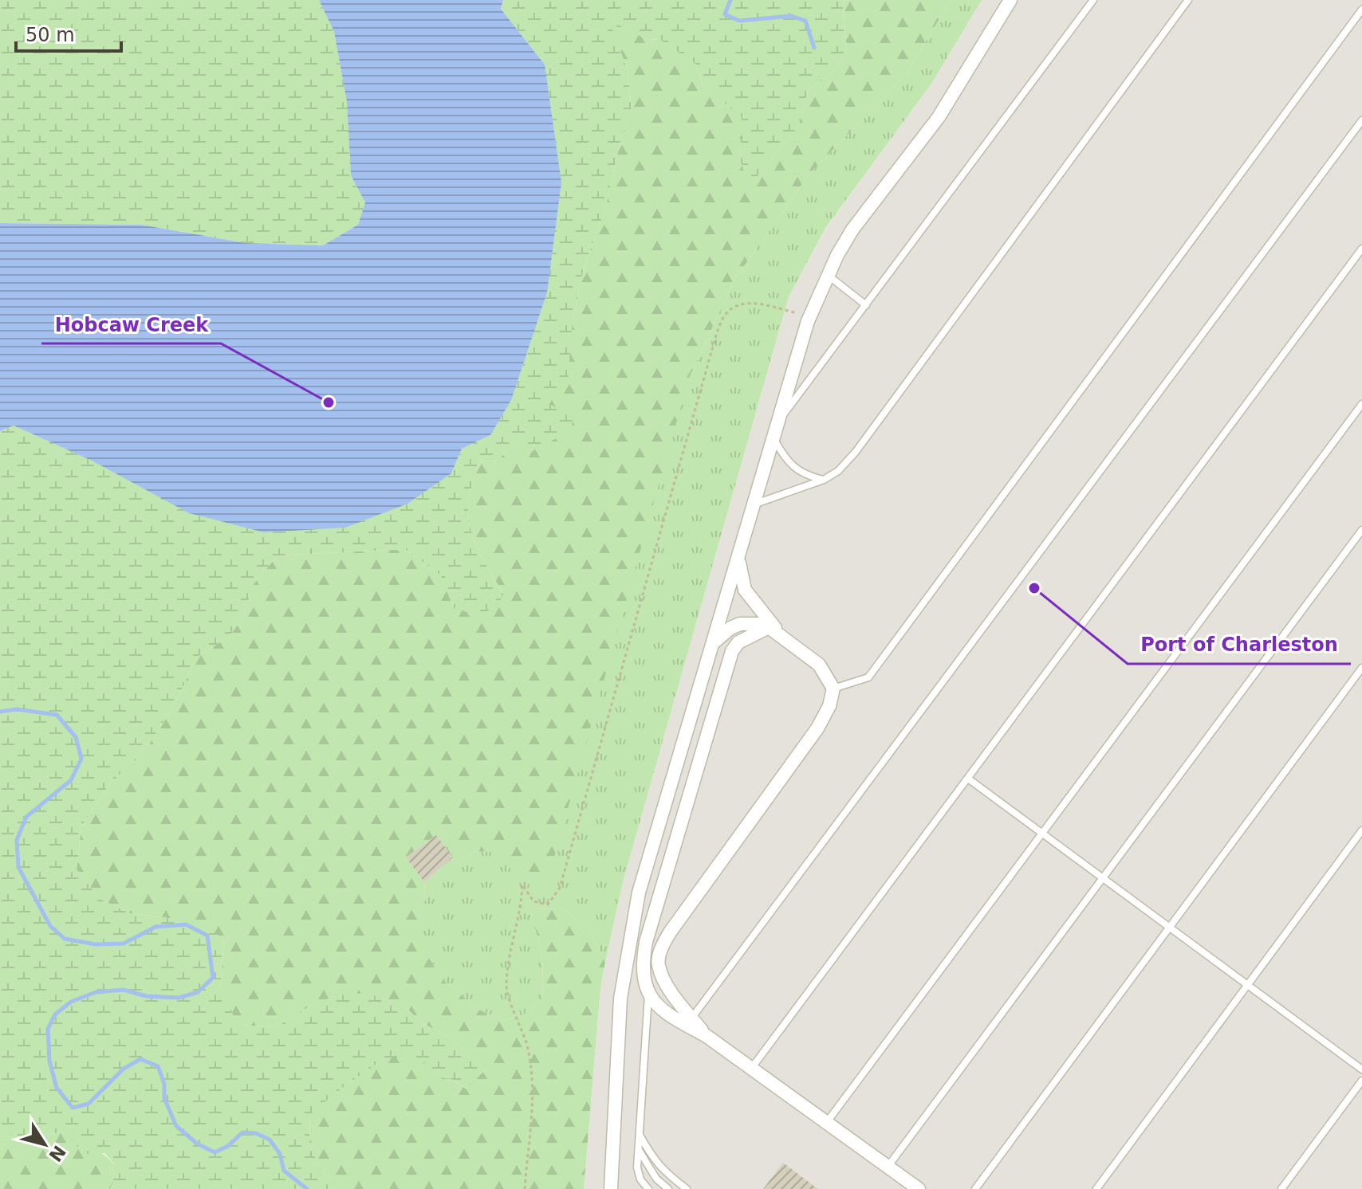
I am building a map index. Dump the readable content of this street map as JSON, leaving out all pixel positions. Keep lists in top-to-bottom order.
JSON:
{
  "places": ["Hobcaw Creek", "Port of Charleston"],
  "scale_bar": "50 m",
  "north": "bottom right"
}
